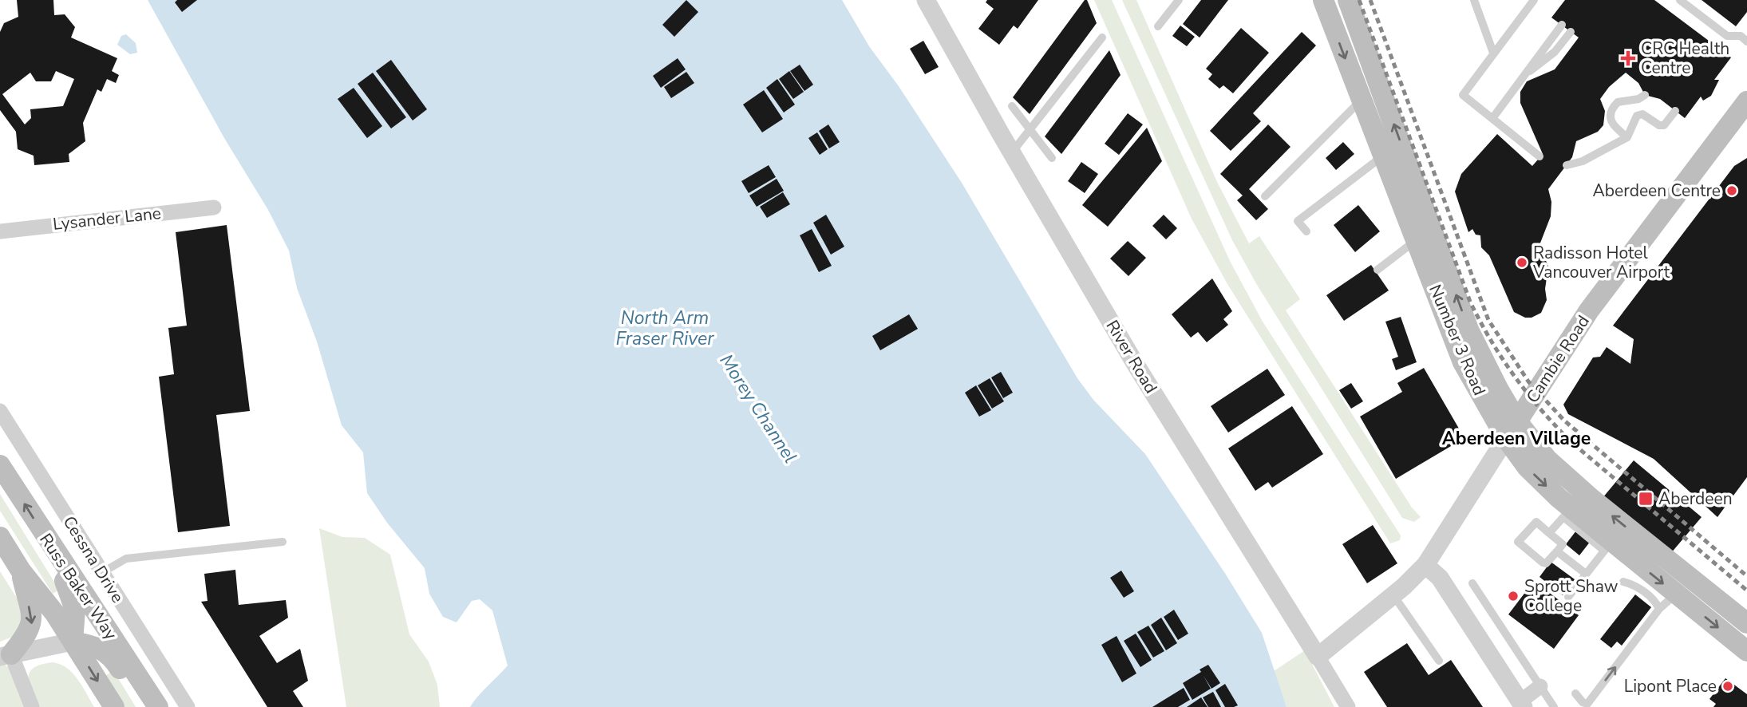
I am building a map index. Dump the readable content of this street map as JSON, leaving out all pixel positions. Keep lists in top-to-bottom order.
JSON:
{
  "streets": {
    "main road": ["Number 3 Road", "Cambie Road", "Russ Baker Way"],
    "street": ["Lysander Lane", "River Road", "Cessna Drive"]
  },
  "crossings": [
    ["Number 3 Road", "Cambie Road"],
    ["River Road", "Cambie Road"]
  ],
  "districts": ["Aberdeen Village"],
  "water": ["North Arm Fraser River", "Morey Channel"],
  "places": {
    "health": ["CRC Health Centre"],
    "other": [
      "Aberdeen Centre",
      "Radisson Hotel Vancouver Airport",
      "Sprott Shaw College",
      "Lipont Place"
    ],
    "transit": ["Aberdeen"]
  }
}
